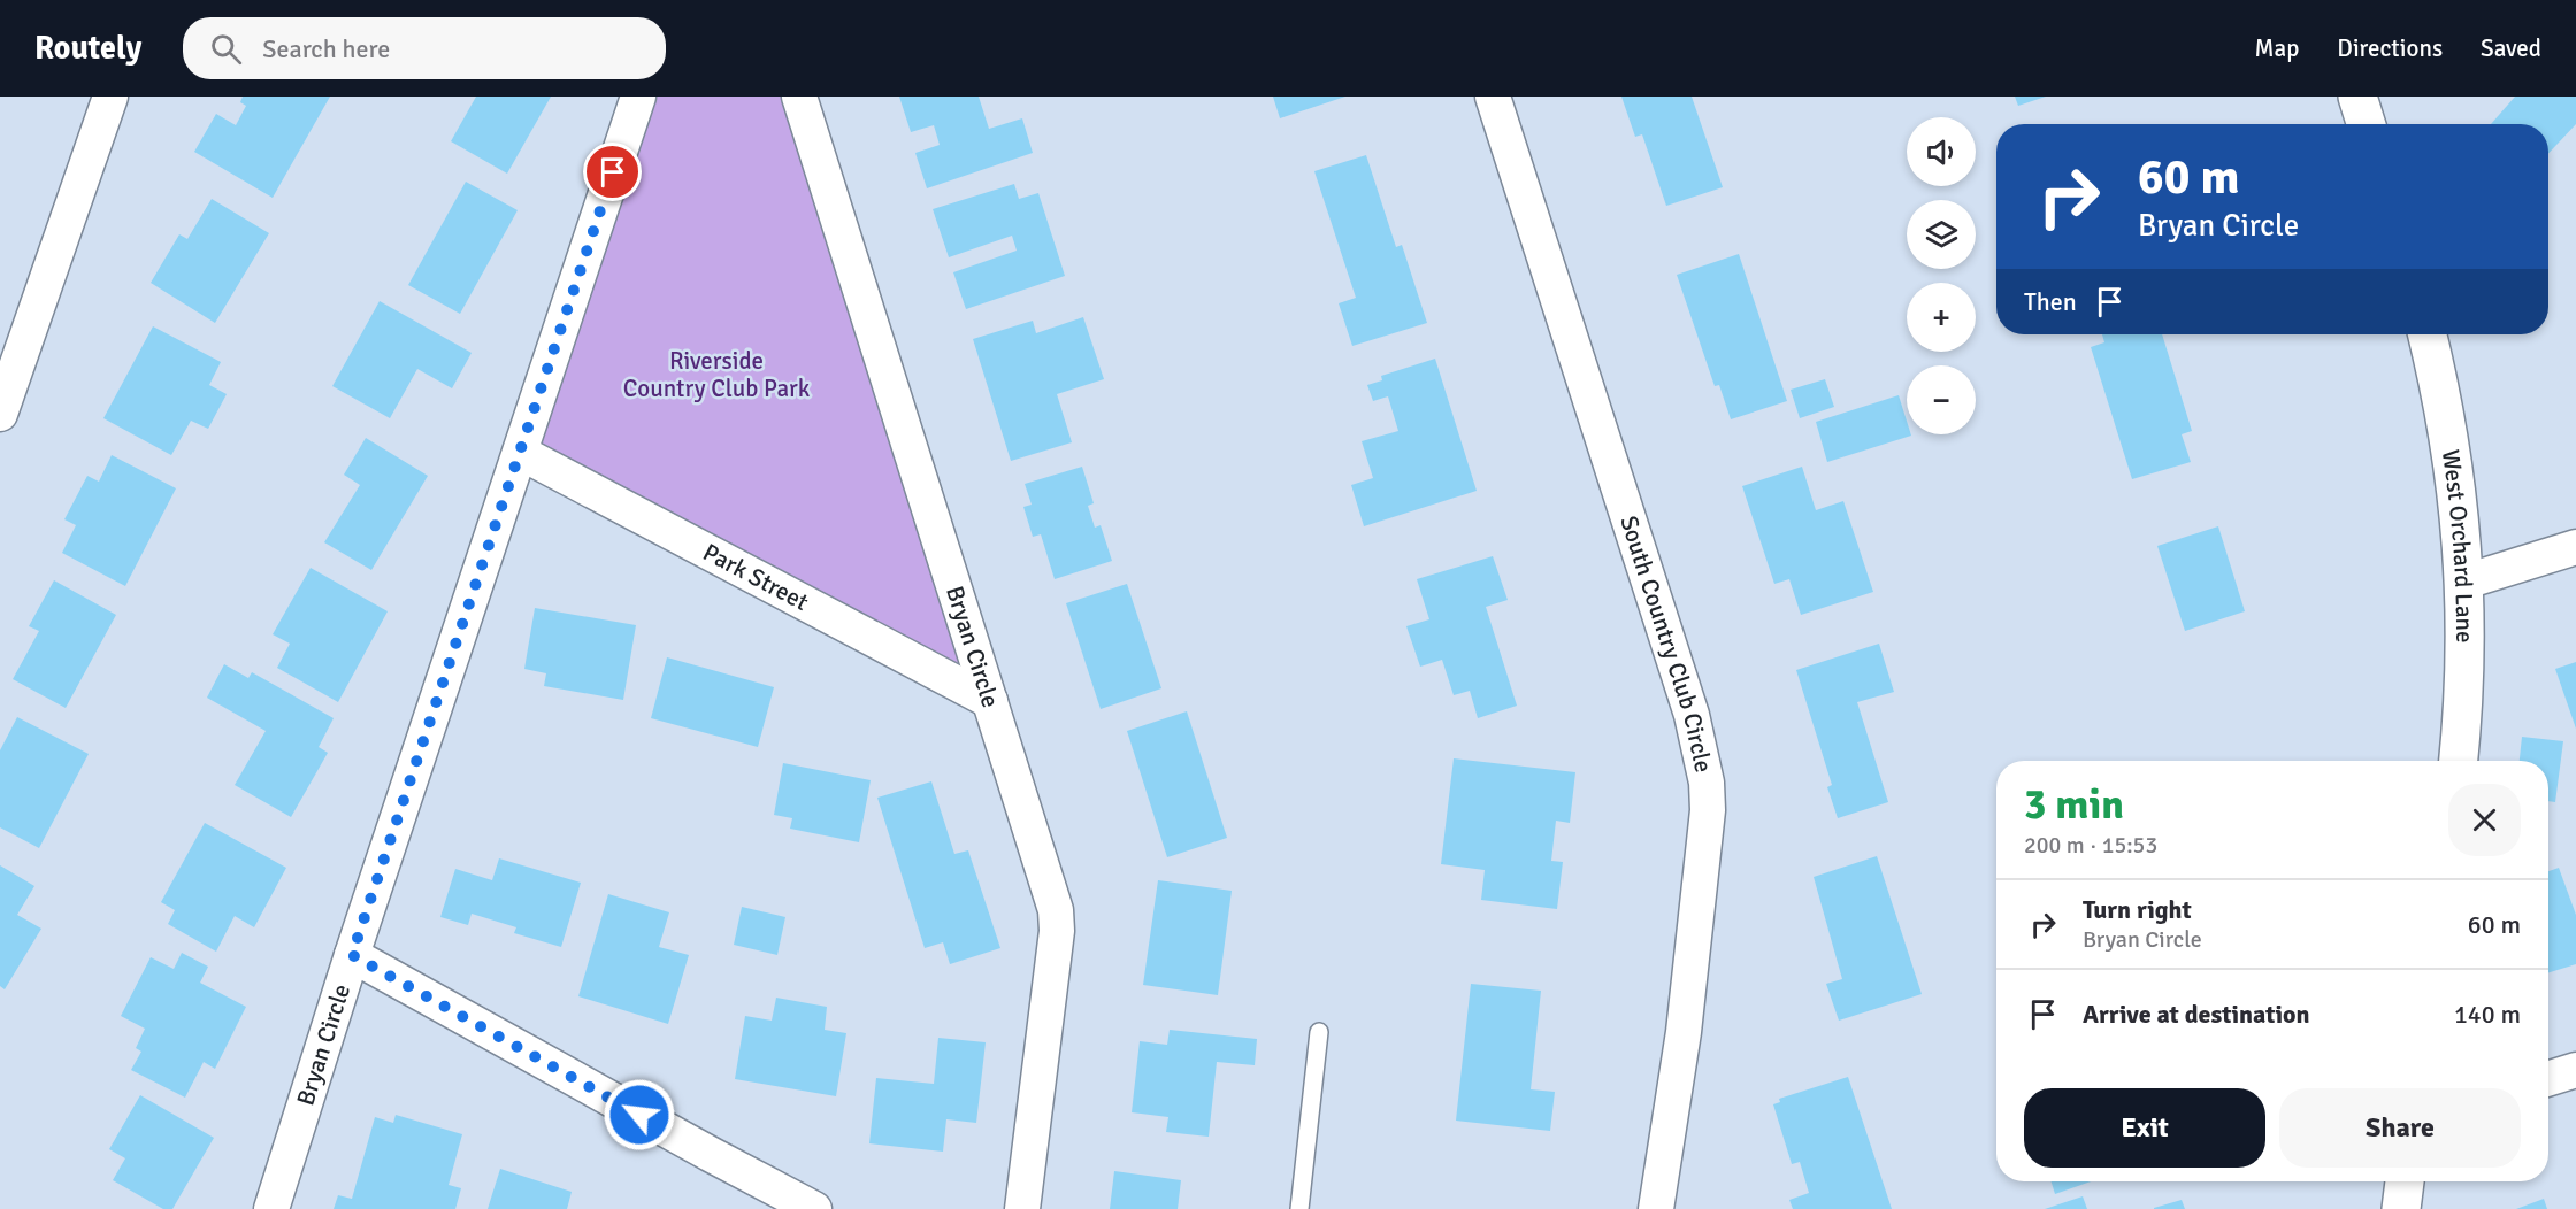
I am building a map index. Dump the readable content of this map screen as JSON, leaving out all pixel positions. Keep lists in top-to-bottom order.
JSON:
{
  "streets": {
    "street": [
      "West Orchard Lane",
      "Park Street",
      "South Country Club Circle",
      "Bryan Circle"
    ]
  },
  "crossings": [
    ["Park Street", "Bryan Circle"]
  ],
  "parks": ["Riverside Country Club Park"],
  "page": {
    "header": "Routely",
    "search": "Search here",
    "nav": ["Map", "Directions", "Saved"],
    "map_buttons": ["+", "−"],
    "turn": ["60 m", "Bryan Circle"],
    "then": "Then",
    "heading": ["3 min", "200 m · 15:53"],
    "list": [
      {
        "name": "Turn right",
        "note": "Bryan Circle",
        "value": "60 m"
      },
      {
        "name": "Arrive at destination",
        "value": "140 m"
      }
    ],
    "buttons": ["Exit", "Share"]
  }
}
